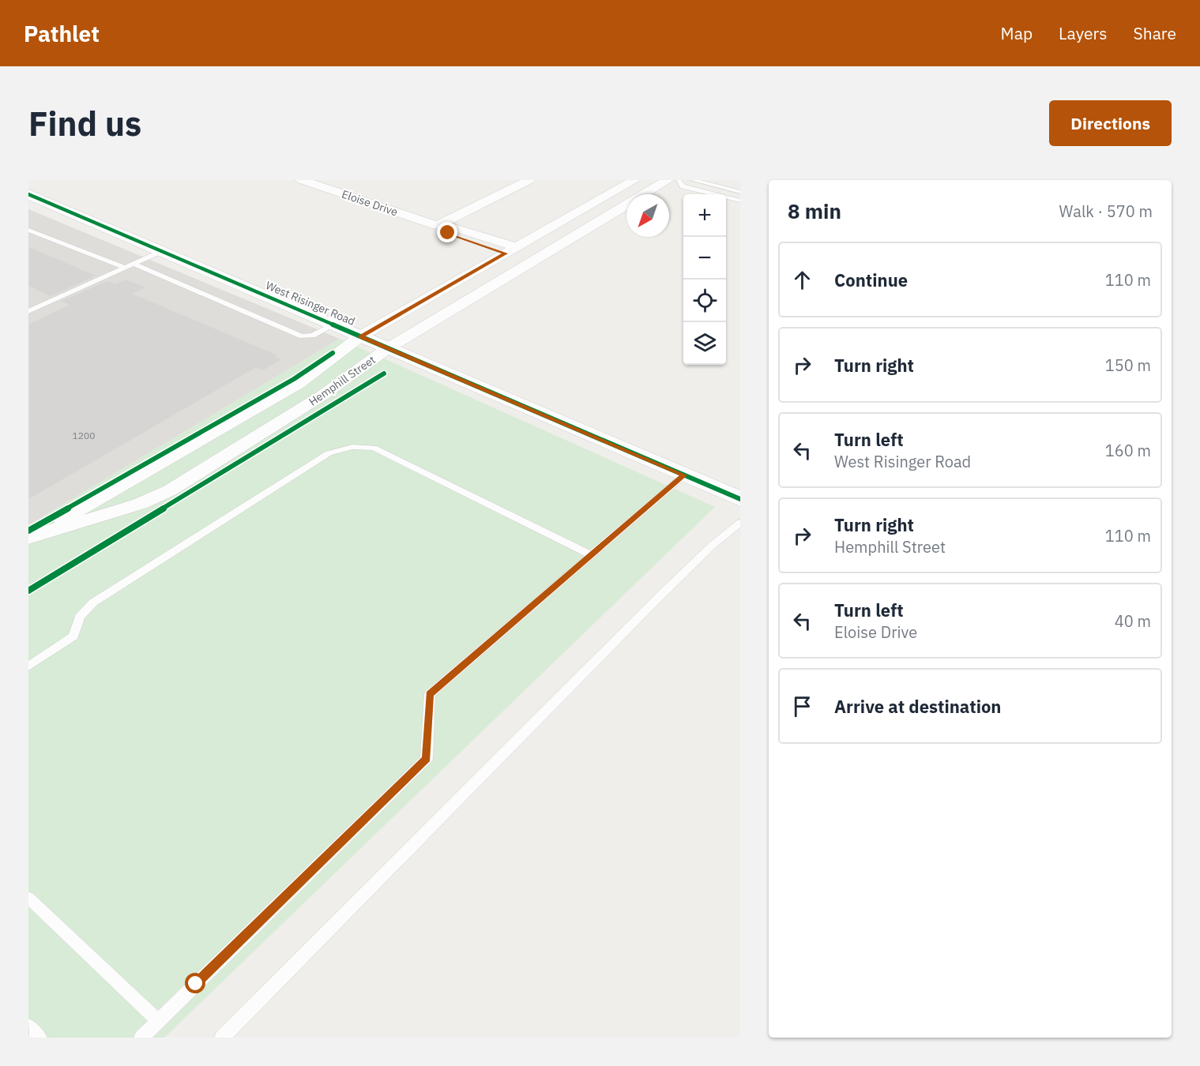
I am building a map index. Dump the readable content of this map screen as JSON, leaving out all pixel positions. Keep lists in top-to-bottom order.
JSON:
{
  "streets": {
    "street": ["Eloise Drive", "West Risinger Road", "Hemphill Street"]
  },
  "crossings": [
    ["Eloise Drive", "Hemphill Street"],
    ["West Risinger Road", "Hemphill Street"]
  ],
  "house_numbers": ["1200"],
  "north": "bottom left",
  "page": {
    "header": "Pathlet",
    "nav": ["Map", "Layers", "Share"],
    "buttons": "Directions",
    "title": "Find us",
    "heading": ["8 min", "Walk · 570 m"],
    "map_buttons": ["+", "−"],
    "list": [
      ["Continue", "110 m"],
      ["Turn right", "150 m"],
      ["Turn left", "West Risinger Road", "160 m"],
      ["Turn right", "Hemphill Street", "110 m"],
      ["Turn left", "Eloise Drive", "40 m"],
      "Arrive at destination"
    ]
  }
}
